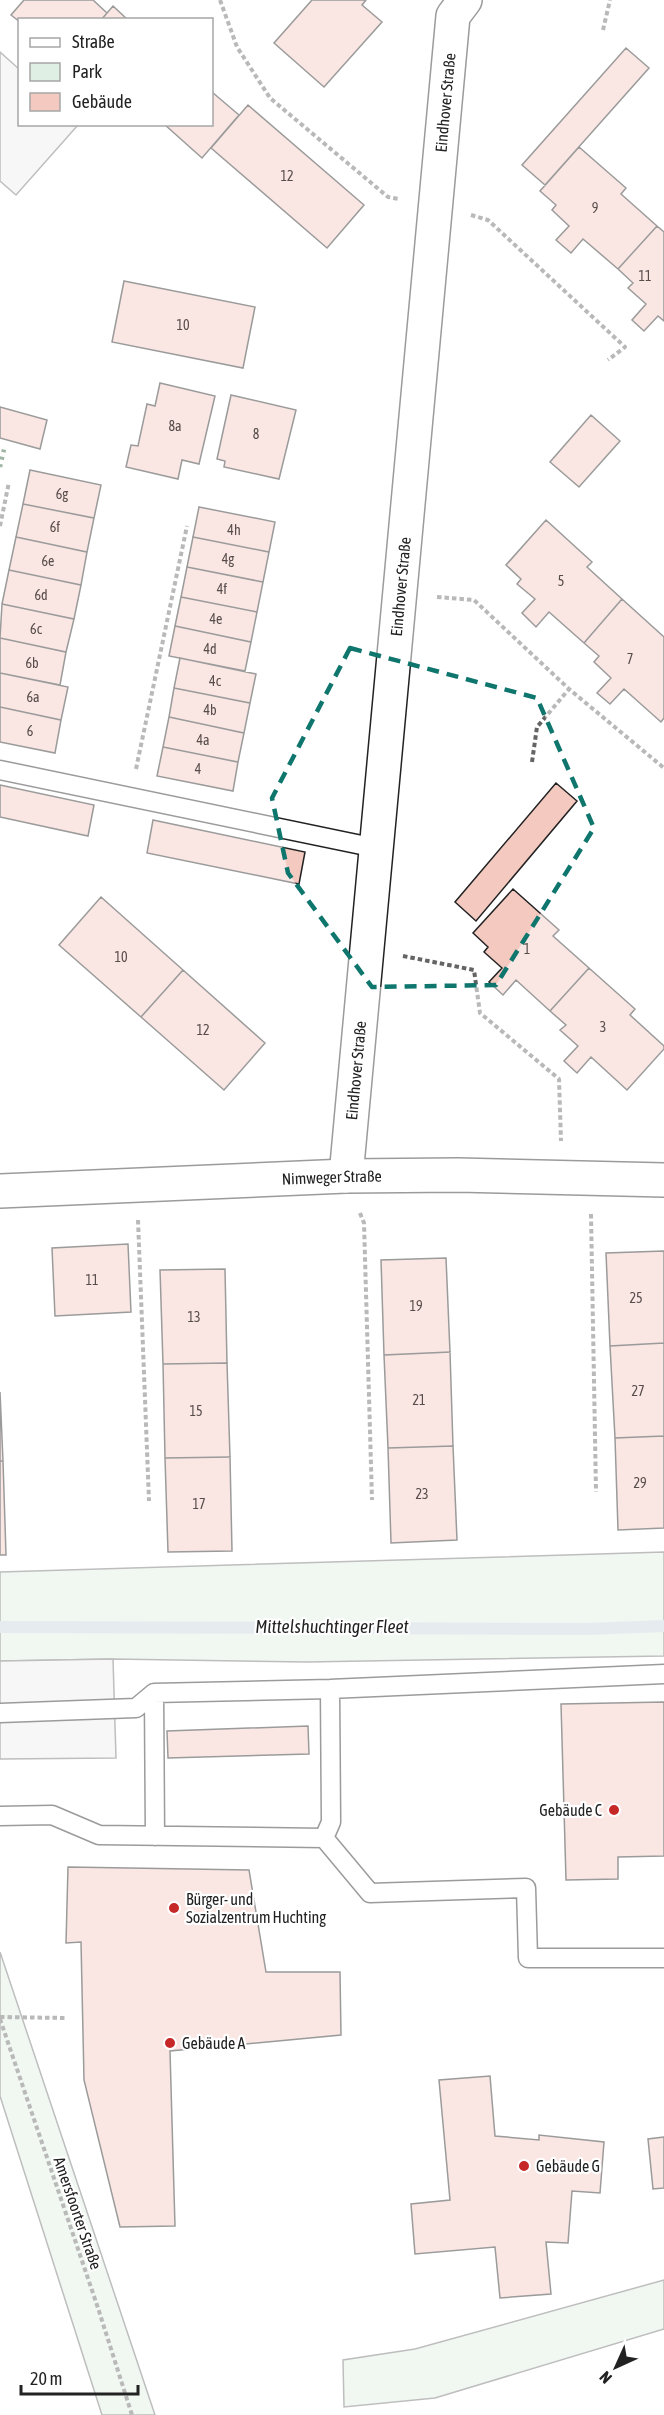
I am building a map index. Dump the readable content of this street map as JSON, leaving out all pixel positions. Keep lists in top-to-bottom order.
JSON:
{
  "streets": {
    "street": ["Eindhover Straße", "Nimweger Straße"],
    "path": ["Amersfoorter Straße"]
  },
  "crossings": [
    ["Eindhover Straße", "Nimweger Straße"]
  ],
  "water": ["Mittelshuchtinger Fleet"],
  "places": [
    "Gebäude C",
    "Bürger- und Sozialzentrum Huchting",
    "Gebäude A",
    "Gebäude G"
  ],
  "house_numbers": [
    "12",
    "9",
    "11",
    "10",
    "8a",
    "8",
    "6g",
    "6f",
    "4h",
    "4g",
    "6e",
    "5",
    "4f",
    "6d",
    "4e",
    "6c",
    "4d",
    "7",
    "6b",
    "4c",
    "6a",
    "4b",
    "6",
    "4a",
    "4",
    "1",
    "10",
    "3",
    "12",
    "11",
    "25",
    "19",
    "13",
    "27",
    "21",
    "15",
    "29",
    "23",
    "17"
  ],
  "legend": ["Straße", "Park", "Gebäude"],
  "scale_bar": "20 m",
  "north": "bottom left"
}
